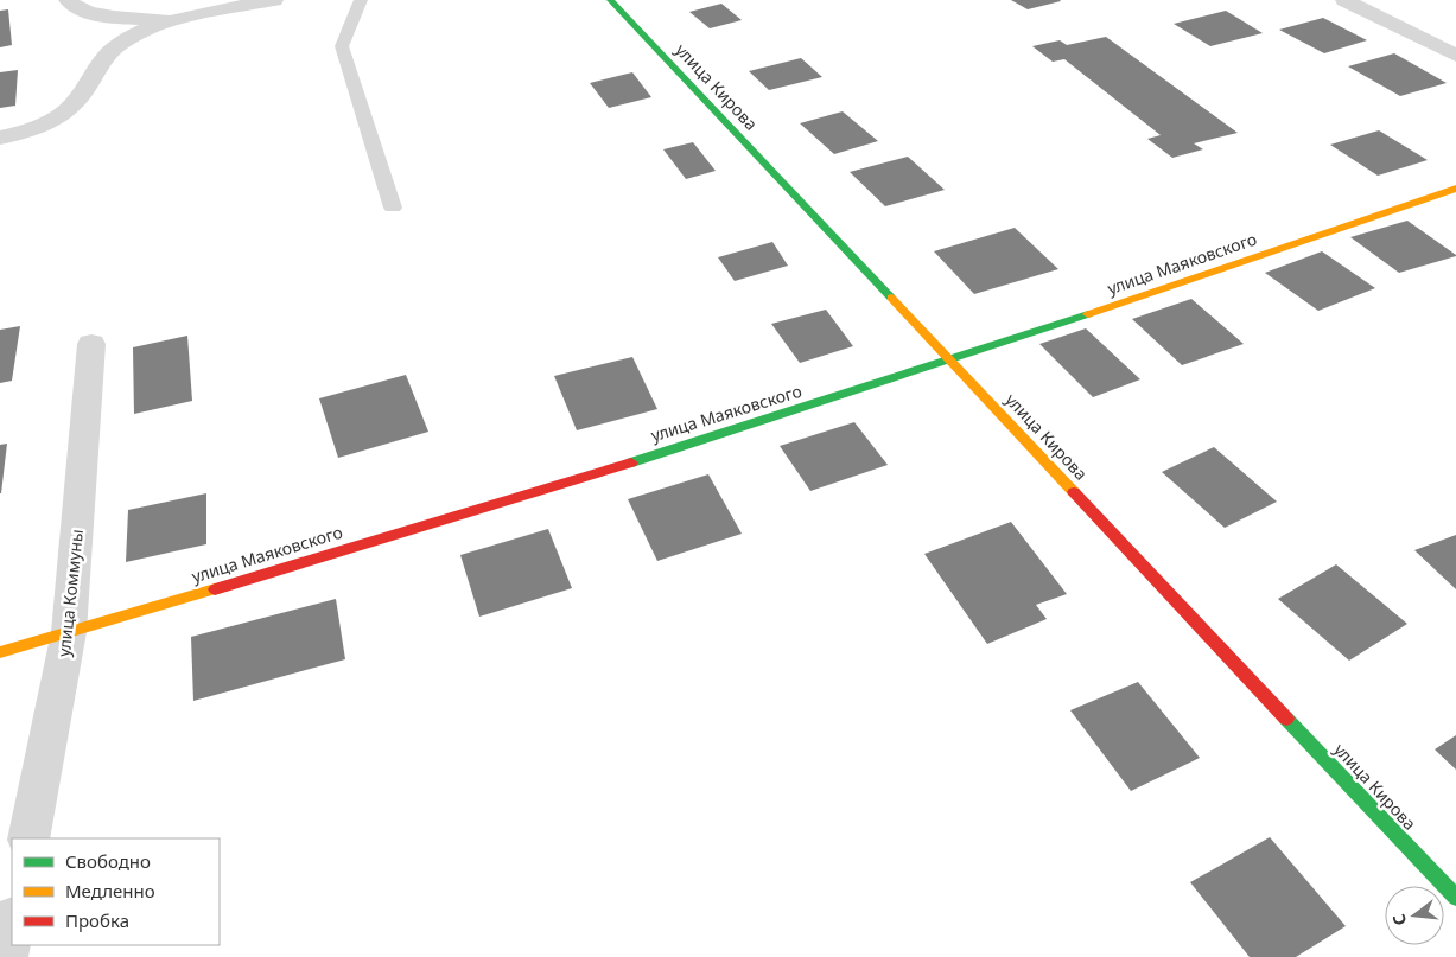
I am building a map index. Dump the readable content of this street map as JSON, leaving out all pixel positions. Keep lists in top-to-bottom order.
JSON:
{
  "streets": {
    "street": ["улица Кирова", "улица Маяковского", "улица Коммуны"]
  },
  "crossings": [
    ["улица Кирова", "улица Маяковского"],
    ["улица Маяковского", "улица Коммуны"]
  ],
  "legend": ["Свободно", "Медленно", "Пробка"],
  "north": "left"
}
